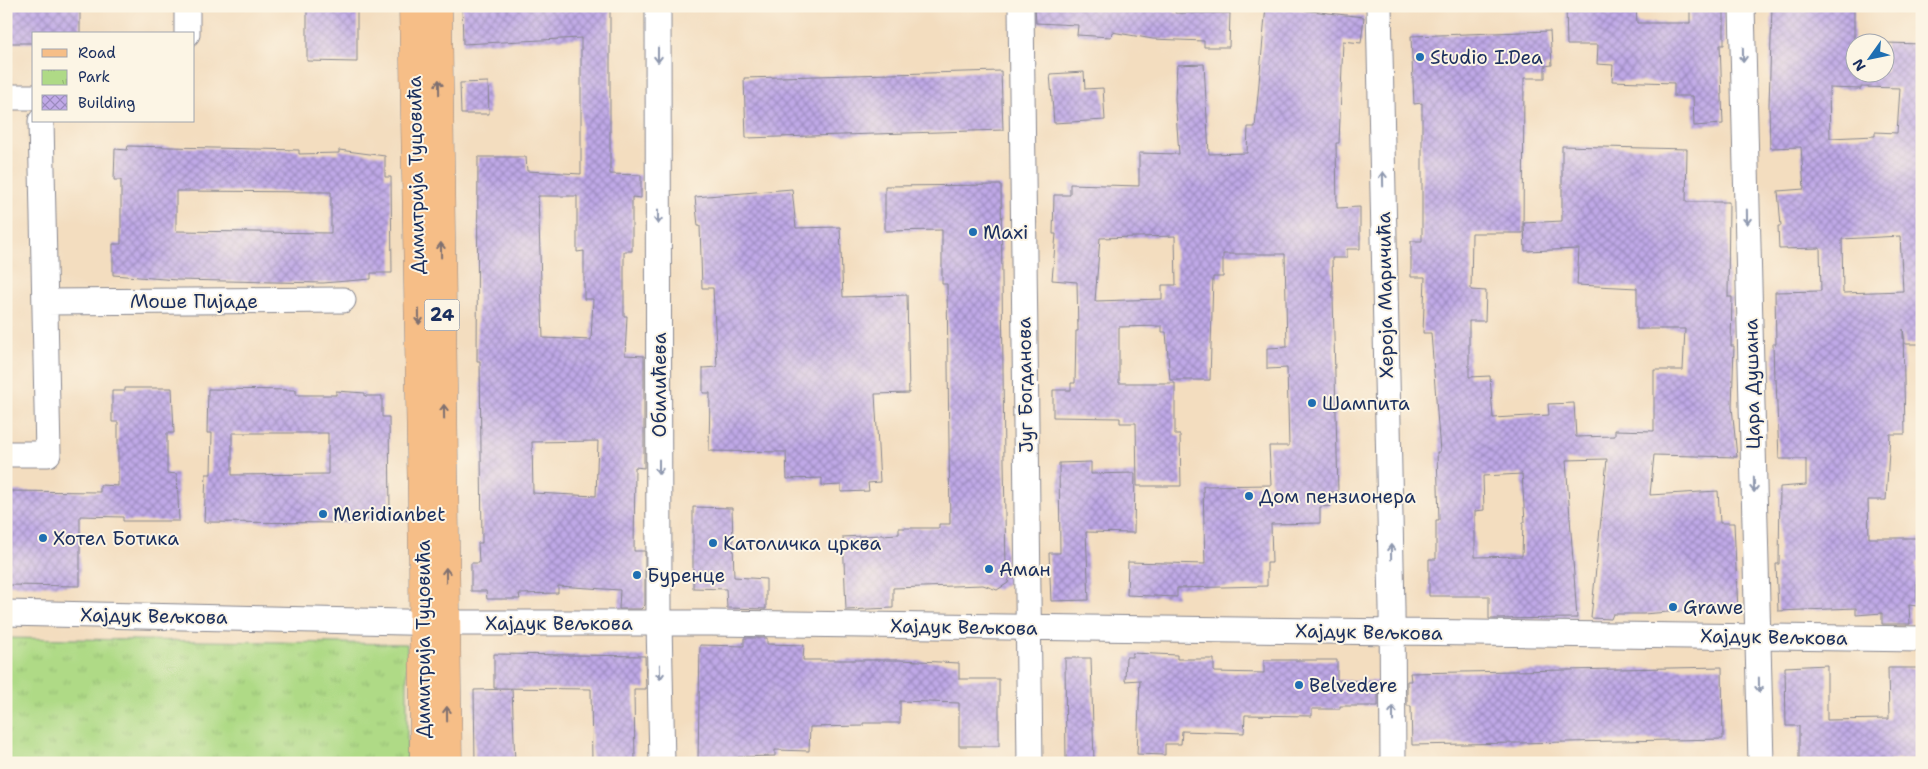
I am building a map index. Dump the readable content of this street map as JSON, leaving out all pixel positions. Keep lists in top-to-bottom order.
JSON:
{
  "streets": {
    "main road": ["Димитрија Туцовића", "24"],
    "street": [
      "Хероја Маричића",
      "Моше Пијаде",
      "Цара Душана",
      "Обилићева",
      "Југ Богданова",
      "Хајдук Вељкова"
    ]
  },
  "crossings": [
    ["Димитрија Туцовића", "Хајдук Вељкова"],
    ["Хероја Маричића", "Хајдук Вељкова"],
    ["Цара Душана", "Хајдук Вељкова"],
    ["Обилићева", "Хајдук Вељкова"],
    ["Југ Богданова", "Хајдук Вељкова"]
  ],
  "one_way": ["Хероја Маричића", "Цара Душана", "Обилићева"],
  "places": [
    "Studio I.Dea",
    "Maxi",
    "Шампита",
    "Дом пензионера",
    "Meridianbet",
    "Хотел Ботика",
    "Католичка црква",
    "Аман",
    "Буренце",
    "Grawe",
    "Belvedere"
  ],
  "legend": ["Road", "Park", "Building"],
  "north": "bottom left"
}
